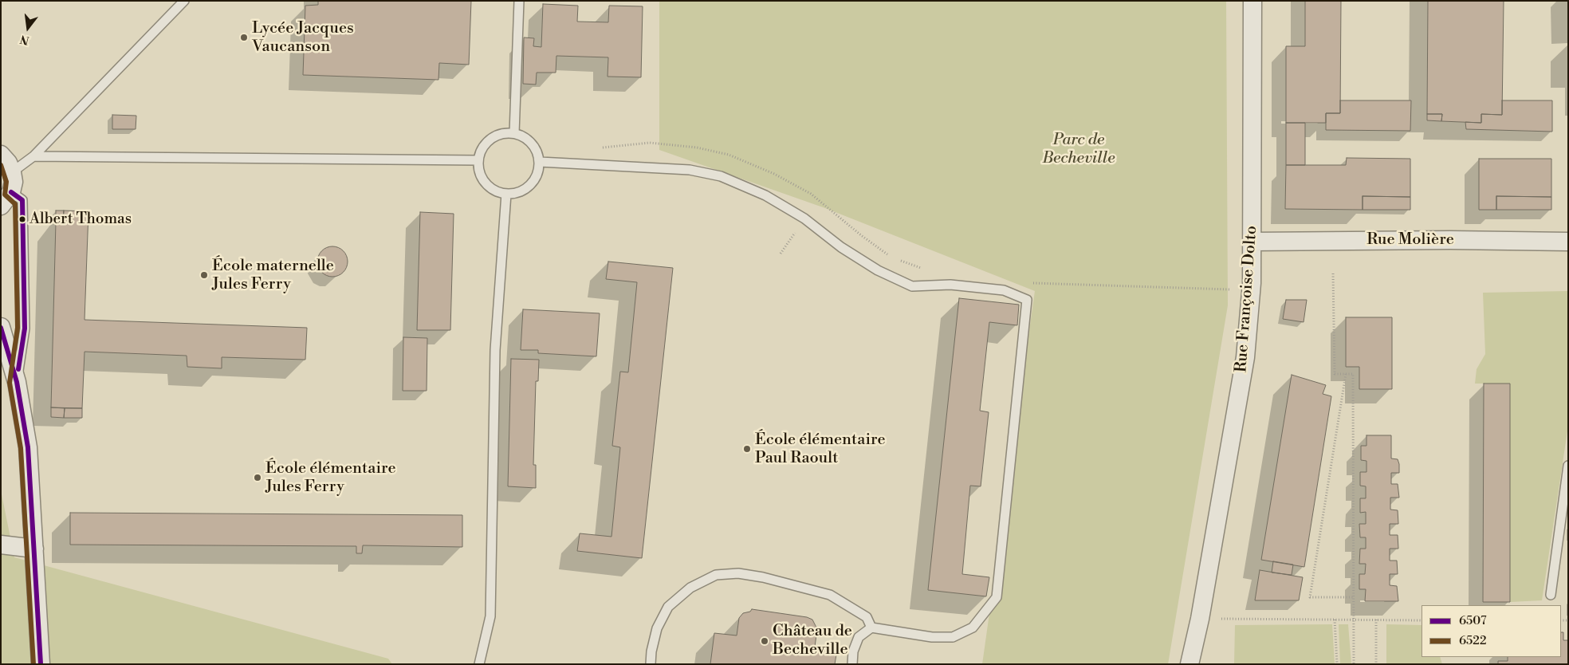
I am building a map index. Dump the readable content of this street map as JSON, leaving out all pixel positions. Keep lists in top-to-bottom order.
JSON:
{
  "streets": {
    "street": ["Rue Molière", "Rue Françoise Dolto"]
  },
  "crossings": [
    ["Rue Molière", "Rue Françoise Dolto"]
  ],
  "parks": ["Parc de Becheville"],
  "places": [
    "Lycée Jacques Vaucanson",
    "Albert Thomas",
    "École maternelle Jules Ferry",
    "École élémentaire Paul Raoult",
    "École élémentaire Jules Ferry",
    "Château de Becheville"
  ],
  "lines": ["transit line 6522", "transit line 6507"],
  "legend": ["6507", "6522"],
  "north": "bottom"
}
